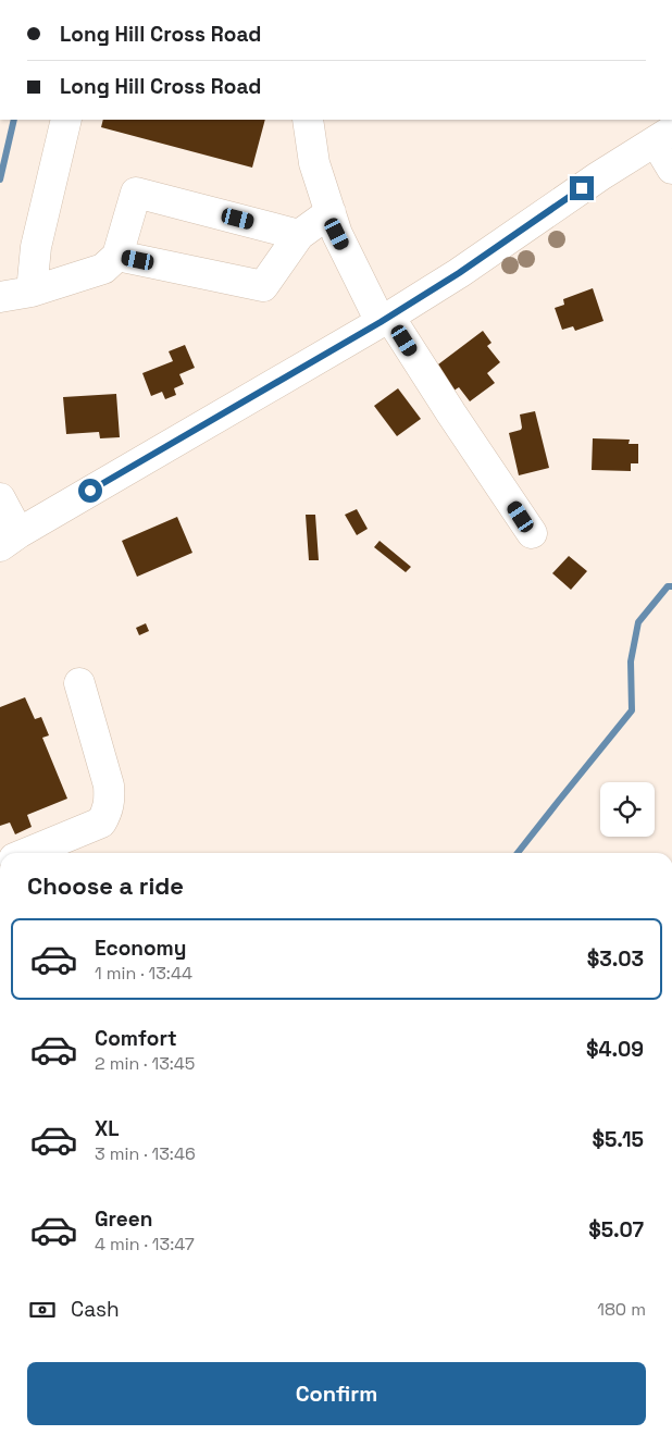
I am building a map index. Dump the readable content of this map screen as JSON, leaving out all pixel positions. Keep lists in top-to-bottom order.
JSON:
{
  "page": {
    "banner": ["Long Hill Cross Road", "Long Hill Cross Road"],
    "heading": "Choose a ride",
    "list": [
      {
        "name": "Economy",
        "note": "1 min · 13:44",
        "value": "$3.03"
      },
      {
        "name": "Comfort",
        "note": "2 min · 13:45",
        "value": "$4.09"
      },
      {
        "name": "XL",
        "note": "3 min · 13:46",
        "value": "$5.15"
      },
      {
        "name": "Green",
        "note": "4 min · 13:47",
        "value": "$5.07"
      }
    ],
    "pay": ["Cash", "180 m"],
    "buttons": "Confirm"
  }
}
